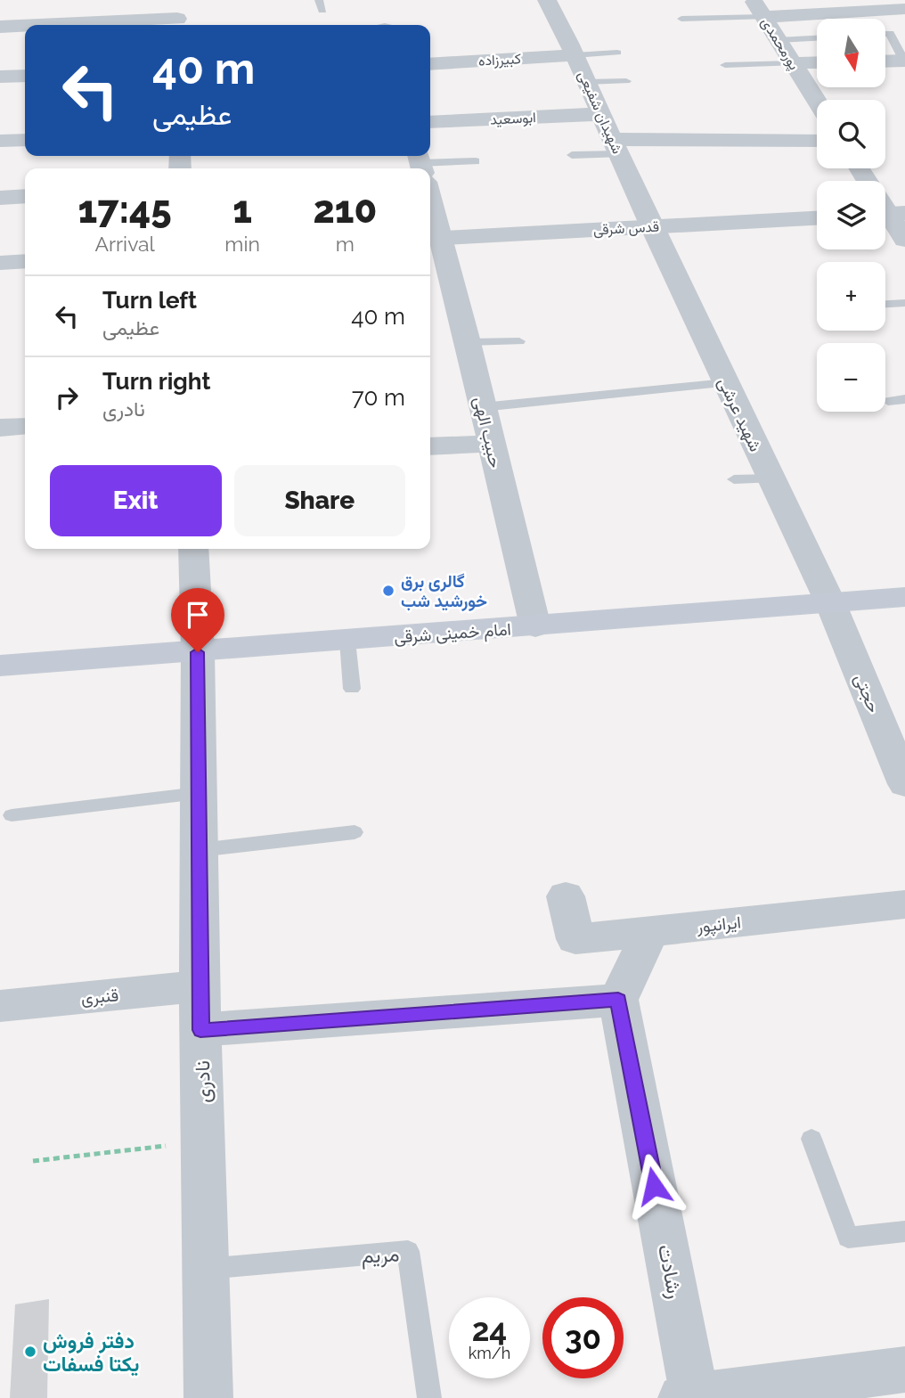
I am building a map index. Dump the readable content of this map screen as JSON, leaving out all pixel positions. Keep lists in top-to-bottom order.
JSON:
{
  "streets": {
    "main road": ["امام خمینی شرقی"],
    "street": [
      "پورمحمدی",
      "کبیرزاده",
      "شهیدان شفیعی",
      "ابوسعید",
      "قدس شرقی",
      "شهید عرشی",
      "حبیب الهی",
      "حجتی",
      "ایرانپور",
      "قنبری",
      "نادری",
      "رشادت"
    ],
    "lane": ["مریم"]
  },
  "crossings": [
    ["کبیرزاده", "شهیدان شفیعی"],
    ["شهیدان شفیعی", "ابوسعید"],
    ["شهیدان شفیعی", "قدس شرقی"],
    ["شهیدان شفیعی", "شهید عرشی"],
    ["قدس شرقی", "شهید عرشی"],
    ["قدس شرقی", "حبیب الهی"],
    ["شهید عرشی", "امام خمینی شرقی"],
    ["شهید عرشی", "حجتی"],
    ["حبیب الهی", "امام خمینی شرقی"],
    ["امام خمینی شرقی", "حجتی"],
    ["امام خمینی شرقی", "نادری"],
    ["قنبری", "نادری"],
    ["نادری", "مریم"]
  ],
  "places": ["گالری برق خورشید شب", "دفتر فروش یکتا فسفات"],
  "north": "bottom",
  "page": {
    "map_buttons": ["+", "−"],
    "turn": ["40 m", "عظیمی"],
    "eta": [
      "17:45",
      "Arrival",
      "1",
      "min",
      "210",
      "m"
    ],
    "list": [
      {
        "name": "Turn left",
        "note": "عظیمی",
        "value": "40 m"
      },
      {
        "name": "Turn right",
        "note": "نادری",
        "value": "70 m"
      }
    ],
    "buttons": ["Exit", "Share"],
    "speed": "24 km/h",
    "limit": "30"
  }
}
